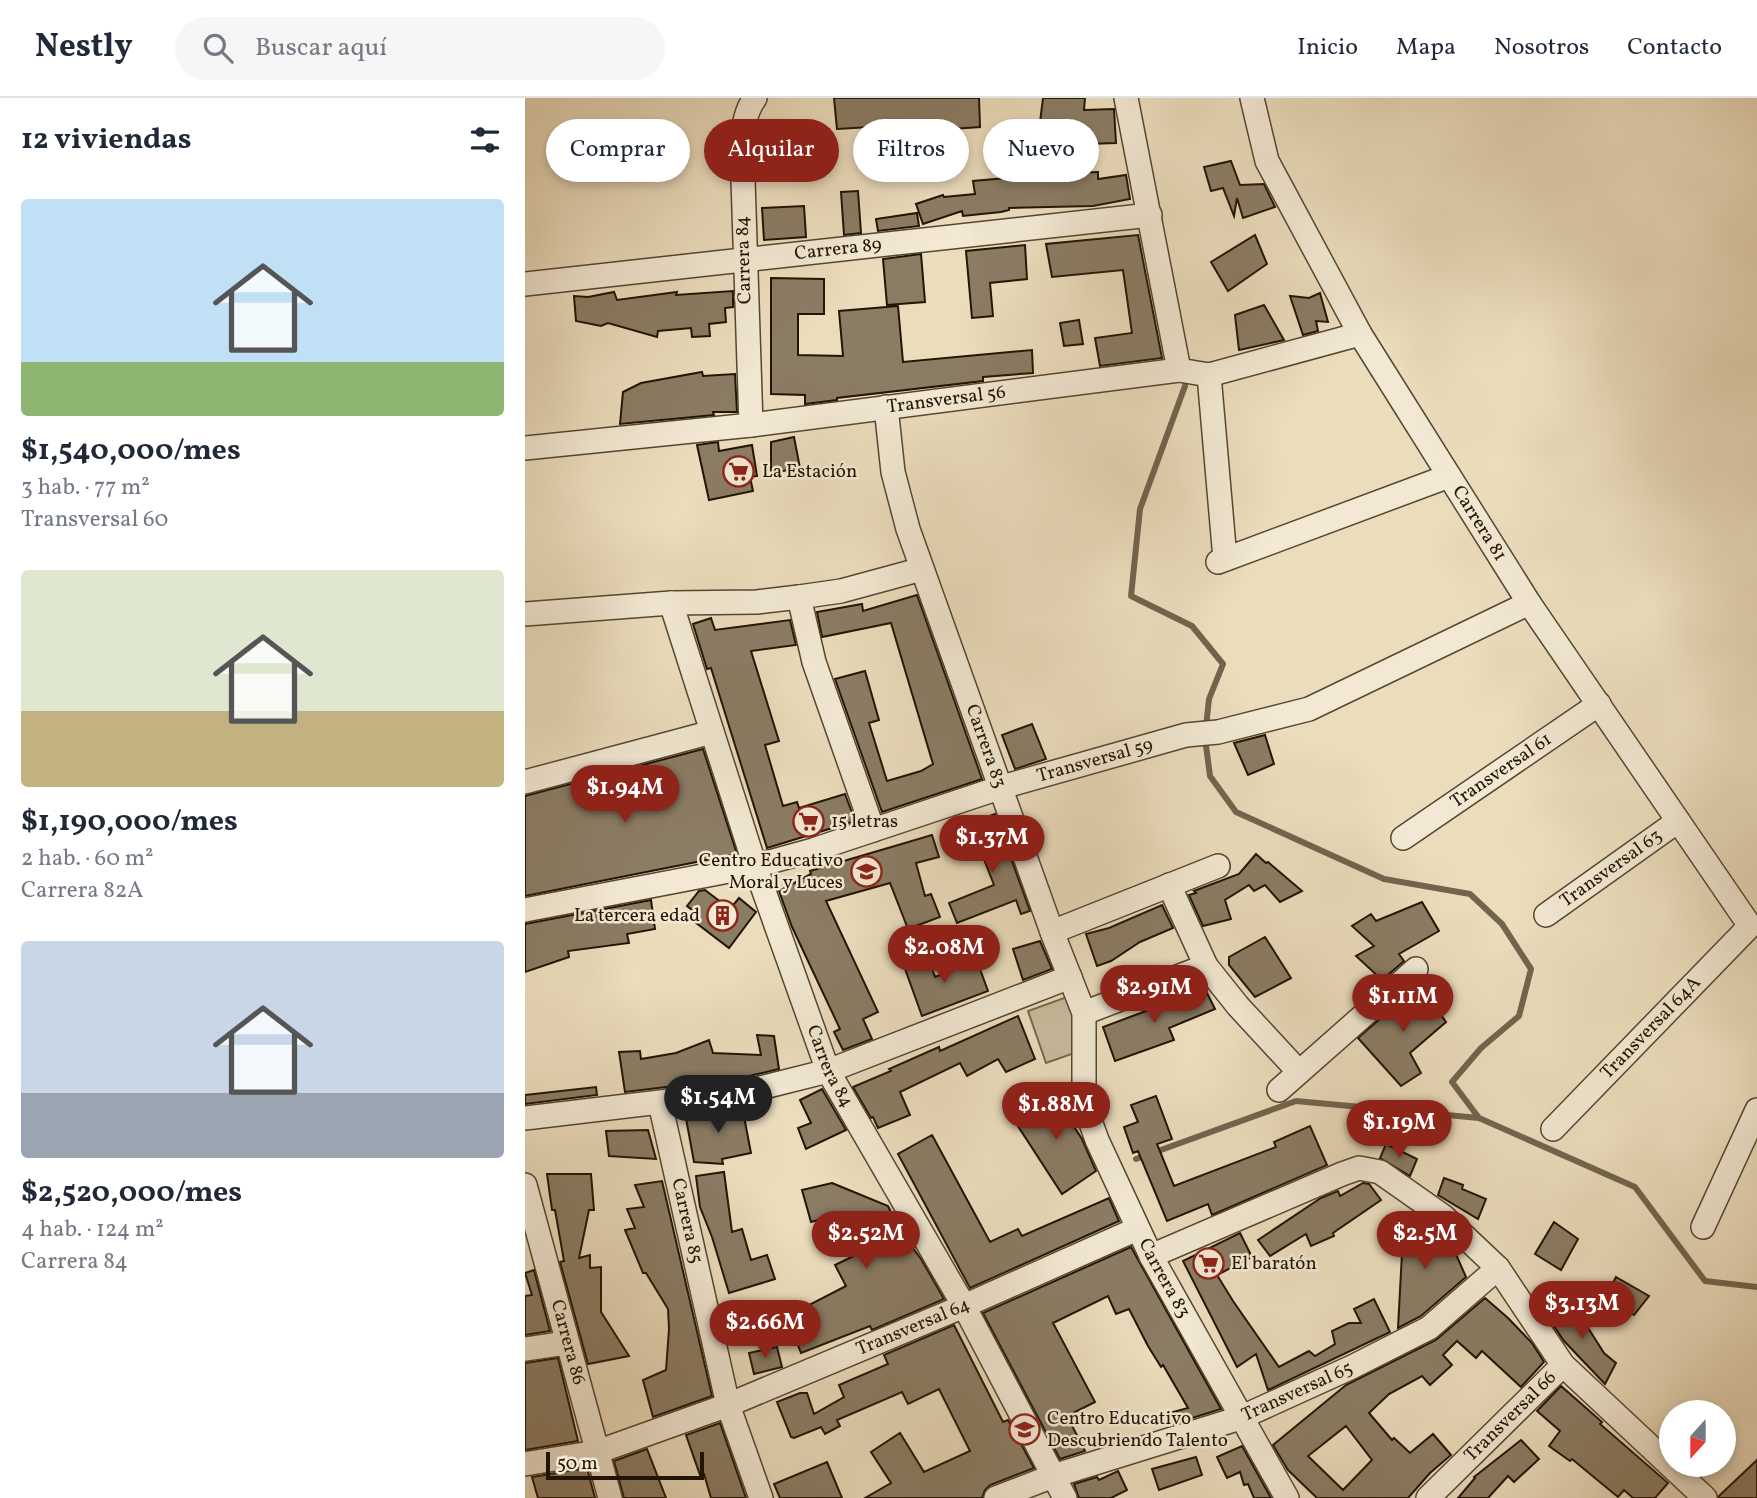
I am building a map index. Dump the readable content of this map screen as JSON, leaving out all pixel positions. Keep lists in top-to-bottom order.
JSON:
{
  "streets": {
    "street": [
      "Carrera 89",
      "Carrera 84",
      "Transversal 56",
      "Carrera 81",
      "Carrera 83",
      "Transversal 59",
      "Transversal 61",
      "Transversal 63",
      "Transversal 64A",
      "Carrera 85",
      "Transversal 64",
      "Carrera 86",
      "Transversal 65",
      "Transversal 66"
    ]
  },
  "crossings": [
    ["Carrera 89", "Carrera 84"],
    ["Carrera 84", "Transversal 56"],
    ["Carrera 84", "Transversal 59"],
    ["Carrera 84", "Transversal 64"],
    ["Carrera 84", "Transversal 65"],
    ["Transversal 56", "Carrera 81"],
    ["Transversal 56", "Carrera 83"],
    ["Carrera 81", "Transversal 59"],
    ["Carrera 81", "Transversal 61"],
    ["Carrera 81", "Transversal 63"],
    ["Carrera 81", "Transversal 64A"],
    ["Carrera 83", "Transversal 59"],
    ["Carrera 83", "Transversal 64"],
    ["Carrera 83", "Transversal 65"],
    ["Carrera 85", "Transversal 64"],
    ["Transversal 64", "Carrera 86"]
  ],
  "places": {
    "supermarket": ["La Estación", "15 letras", "El baratón"],
    "school or university": ["Centro Educativo Moral y Luces", "Centro Educativo Descubriendo Talento"],
    "building": ["La tercera edad"]
  },
  "scale_bar": "50 m",
  "north": "bottom",
  "page": {
    "header": "Nestly",
    "search": "Buscar aquí",
    "nav": [
      "Inicio",
      "Mapa",
      "Nosotros",
      "Contacto"
    ],
    "heading": "12 viviendas",
    "chip": [
      "Comprar",
      "Alquilar",
      "Filtros",
      "Nuevo"
    ],
    "list": [
      {
        "name": "$1,540,000/mes",
        "note": "3 hab. · 77 m² · Transversal 60"
      },
      {
        "name": "$1,190,000/mes",
        "note": "2 hab. · 60 m² · Carrera 82A"
      },
      {
        "name": "$2,520,000/mes",
        "note": "4 hab. · 124 m² · Carrera 84"
      }
    ],
    "price": [
      "$1.94M",
      "$1.37M",
      "$2.08M",
      "$2.91M",
      "$1.11M",
      "$1.54M",
      "$1.88M",
      "$1.19M",
      "$2.52M",
      "$2.5M",
      "$3.13M",
      "$2.66M"
    ],
    "scale": "50 m"
  }
}
